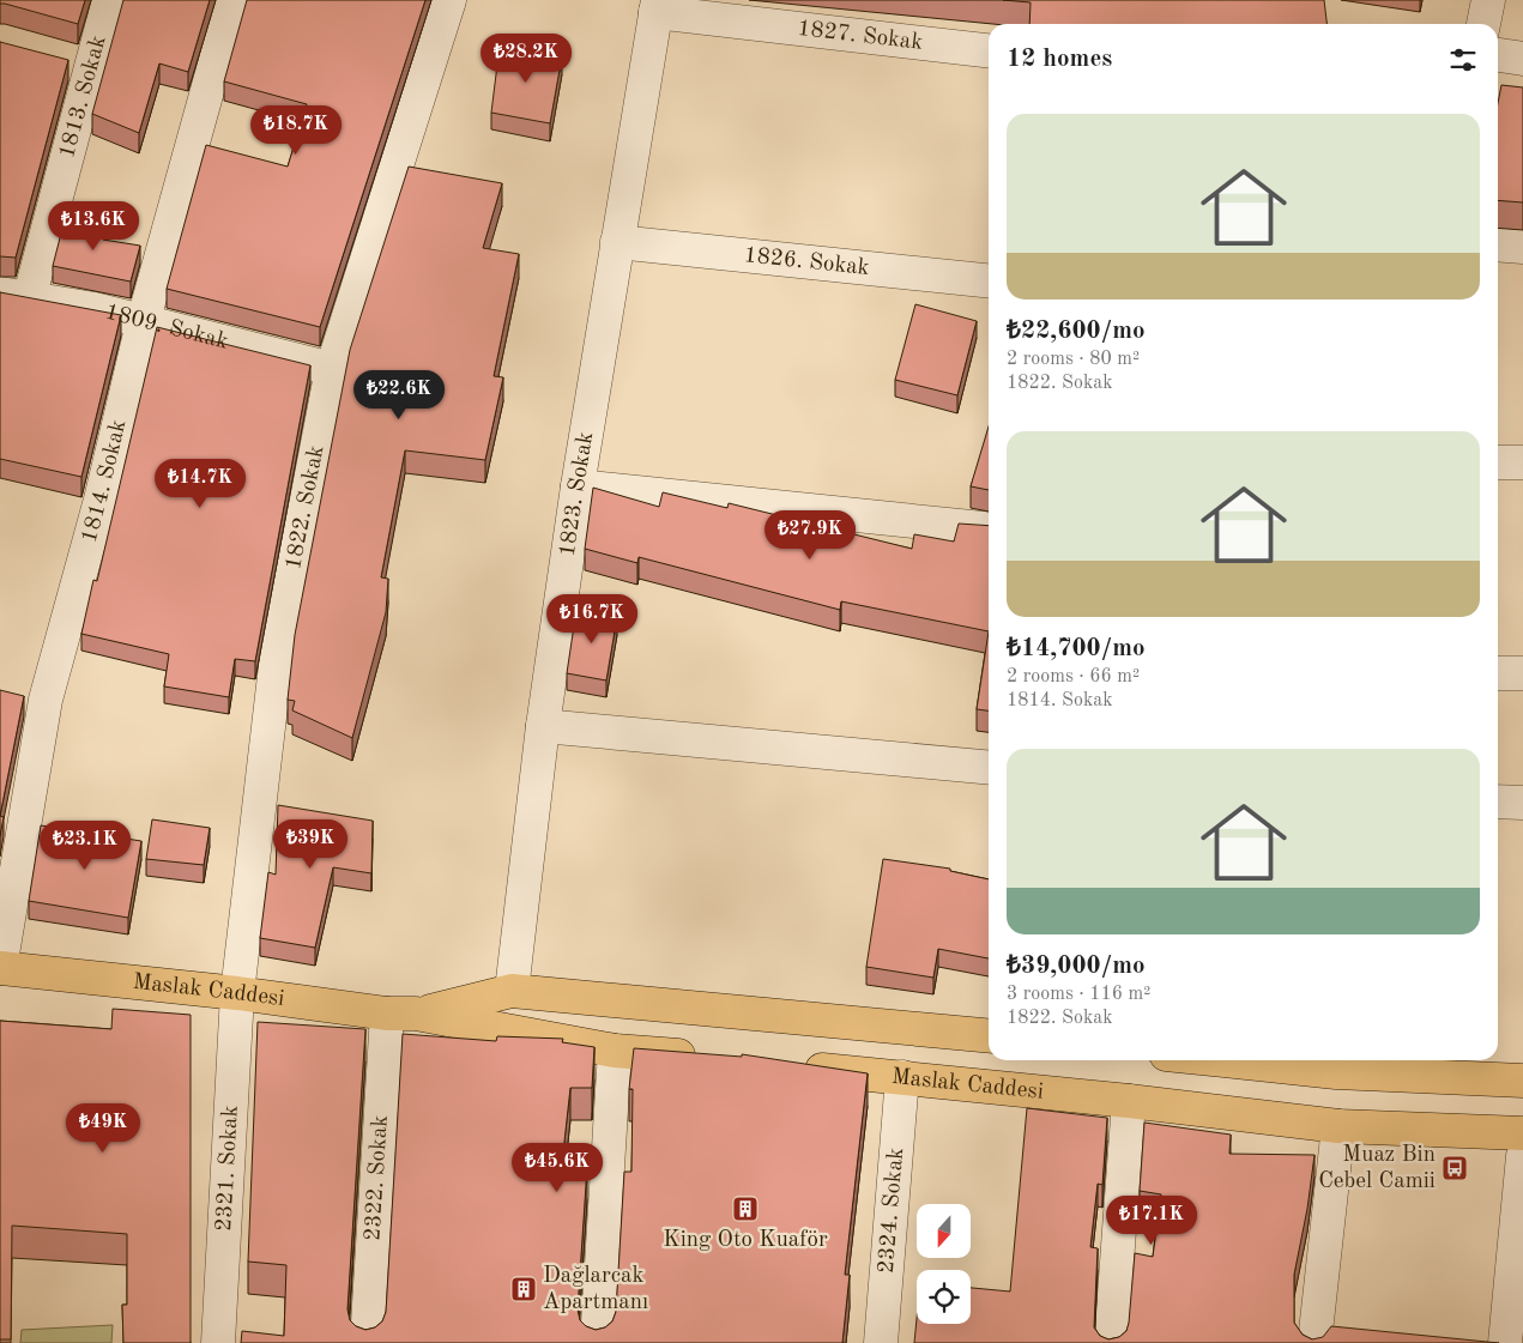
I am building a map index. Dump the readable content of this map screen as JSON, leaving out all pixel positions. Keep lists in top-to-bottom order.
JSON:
{
  "streets": {
    "main road": ["Maslak Caddesi"],
    "street": [
      "1827. Sokak",
      "1813. Sokak",
      "1826. Sokak",
      "1809. Sokak",
      "1814. Sokak",
      "1823. Sokak",
      "1822. Sokak",
      "2321. Sokak",
      "2322. Sokak",
      "2324. Sokak"
    ]
  },
  "crossings": [
    ["1827. Sokak", "1823. Sokak"],
    ["1813. Sokak", "1809. Sokak"],
    ["1826. Sokak", "1823. Sokak"],
    ["1809. Sokak", "1814. Sokak"],
    ["1809. Sokak", "1822. Sokak"],
    ["1814. Sokak", "Maslak Caddesi"],
    ["1823. Sokak", "Maslak Caddesi"],
    ["1822. Sokak", "Maslak Caddesi"],
    ["1822. Sokak", "2321. Sokak"],
    ["Maslak Caddesi", "2321. Sokak"],
    ["Maslak Caddesi", "2322. Sokak"],
    ["Maslak Caddesi", "2324. Sokak"]
  ],
  "places": {
    "bus stop": ["Muaz Bin Cebel Camii"],
    "building": ["King Oto Kuaför", "Dağlarcak Apartmanı"]
  },
  "north": "bottom",
  "page": {
    "heading": "12 homes",
    "price": [
      "₺28.2K",
      "₺18.7K",
      "₺13.6K",
      "₺22.6K",
      "₺14.7K",
      "₺27.9K",
      "₺16.7K",
      "₺39K",
      "₺23.1K",
      "₺49K",
      "₺45.6K",
      "₺17.1K"
    ],
    "list": [
      {
        "name": "₺22,600/mo",
        "note": "2 rooms · 80 m² · 1822. Sokak"
      },
      {
        "name": "₺14,700/mo",
        "note": "2 rooms · 66 m² · 1814. Sokak"
      },
      {
        "name": "₺39,000/mo",
        "note": "3 rooms · 116 m² · 1822. Sokak"
      }
    ]
  }
}
